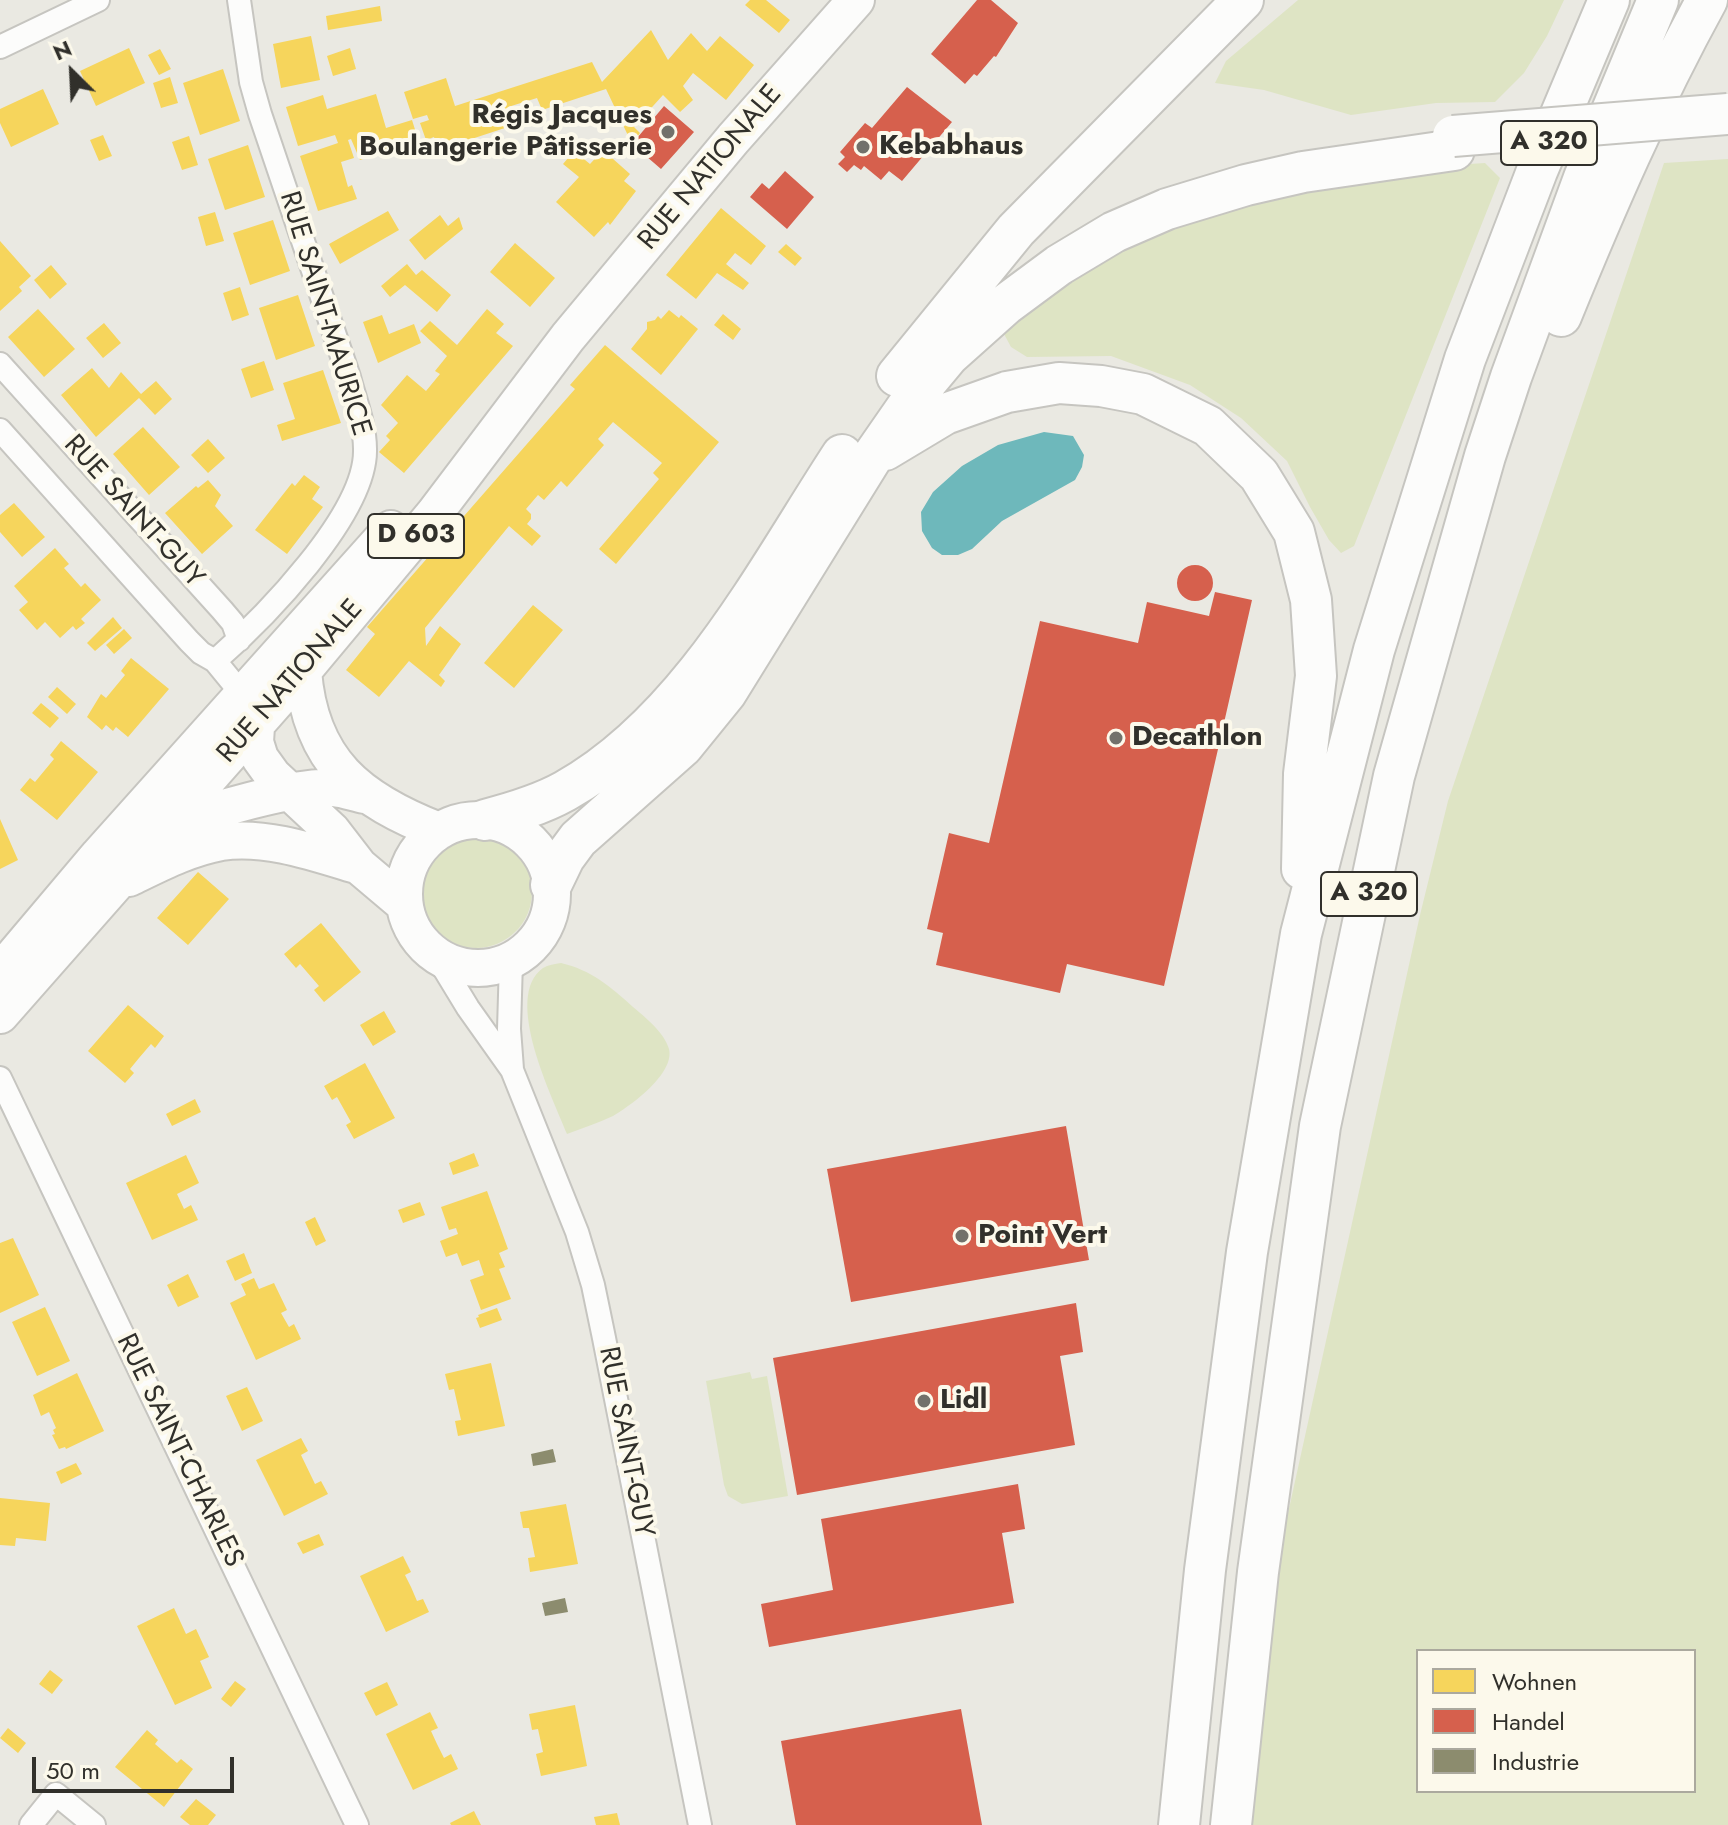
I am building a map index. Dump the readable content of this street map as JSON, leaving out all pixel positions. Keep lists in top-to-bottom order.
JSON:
{
  "streets": {
    "highway": ["A 320"],
    "main road": ["RUE NATIONALE", "D 603"],
    "street": ["RUE SAINT-MAURICE", "RUE SAINT-GUY", "RUE SAINT-CHARLES"]
  },
  "crossings": [
    ["RUE NATIONALE", "RUE SAINT-GUY"],
    ["RUE SAINT-MAURICE", "RUE SAINT-GUY"]
  ],
  "places": [
    "Régis Jacques Boulangerie Pâtisserie",
    "Kebabhaus",
    "Decathlon",
    "Point Vert",
    "Lidl"
  ],
  "legend": ["Wohnen", "Handel", "Industrie"],
  "scale_bar": "50 m",
  "north": "top left"
}
